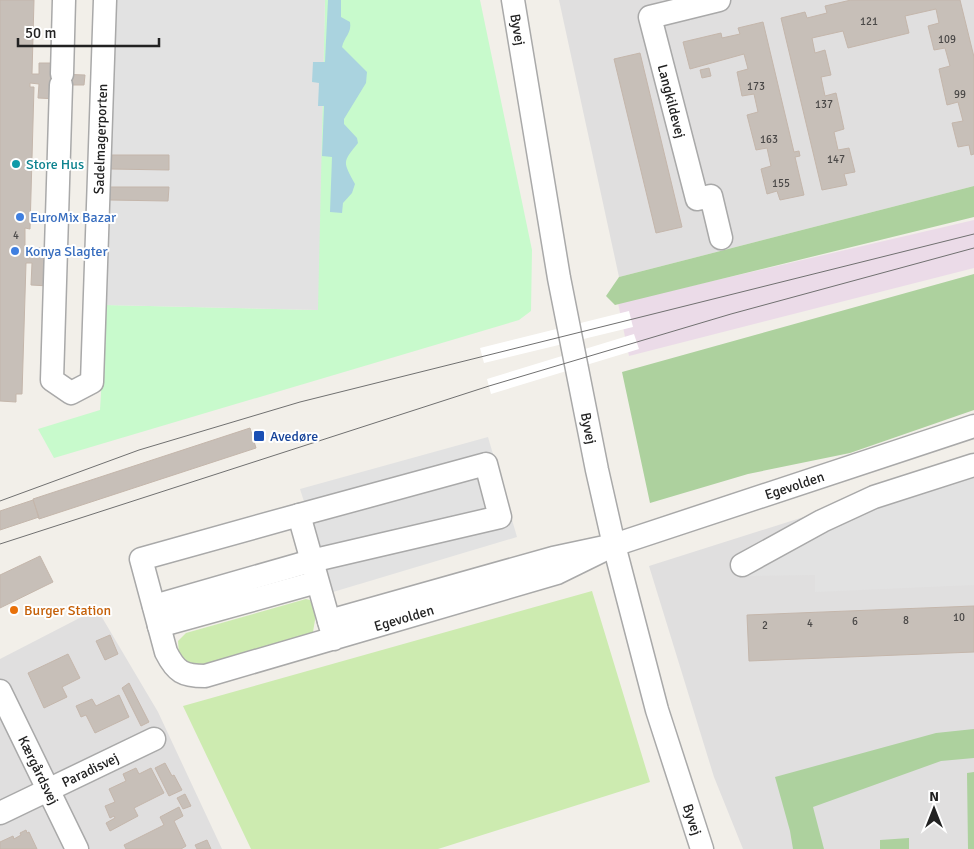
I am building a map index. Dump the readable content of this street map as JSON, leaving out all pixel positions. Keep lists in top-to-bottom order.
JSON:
{
  "streets": {
    "street": [
      "Byvej",
      "Langkildevej",
      "Sadelmagerporten",
      "Egevolden",
      "Paradisvej",
      "Kærgårdsvej"
    ]
  },
  "crossings": [
    ["Byvej", "Egevolden"],
    ["Paradisvej", "Kærgårdsvej"]
  ],
  "places": {
    "other": [
      "Store Hus",
      "EuroMix Bazar",
      "Konya Slagter",
      "Burger Station"
    ],
    "transit": ["Avedøre"]
  },
  "house_numbers": [
    "121",
    "109",
    "173",
    "99",
    "137",
    "163",
    "147",
    "155",
    "4",
    "10",
    "8",
    "6",
    "4",
    "2"
  ],
  "scale_bar": "50 m",
  "north": "top"
}
